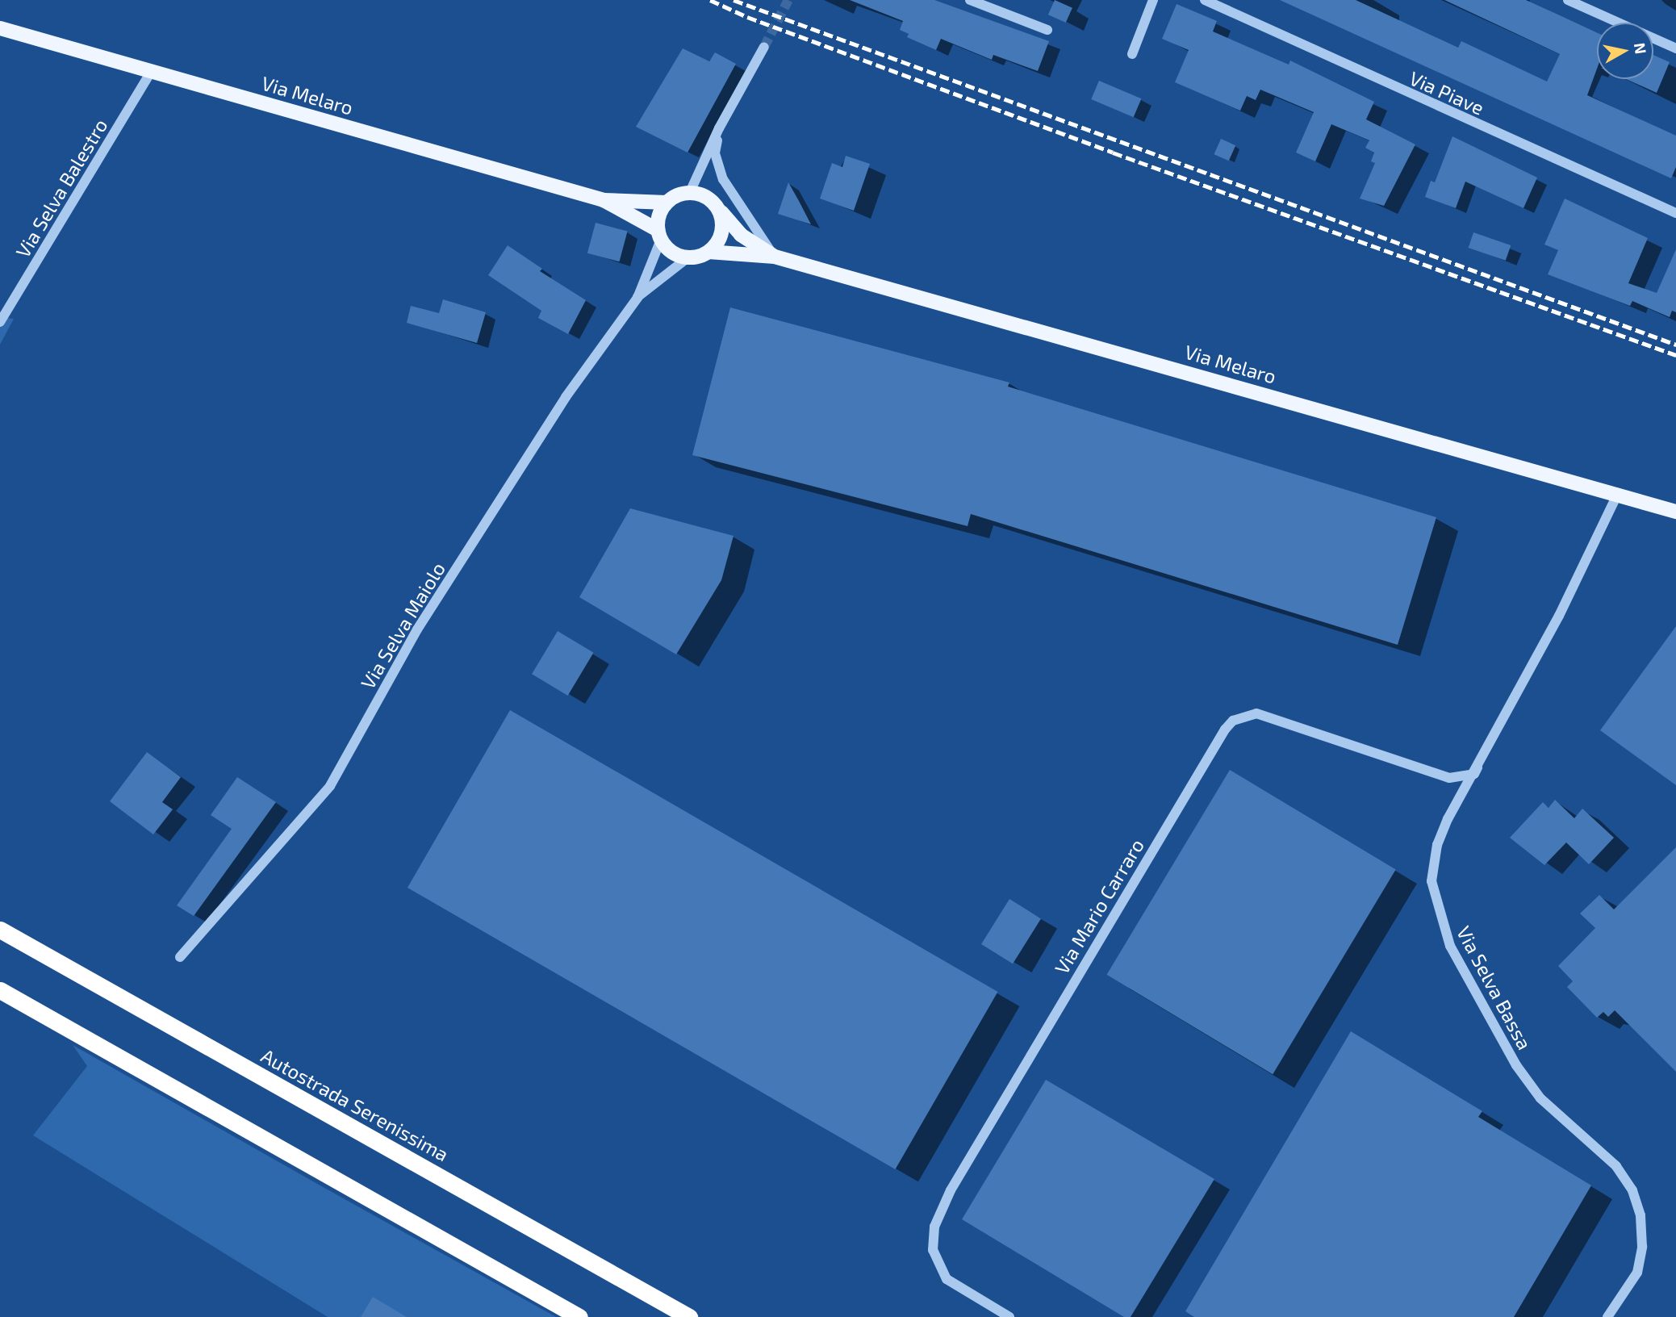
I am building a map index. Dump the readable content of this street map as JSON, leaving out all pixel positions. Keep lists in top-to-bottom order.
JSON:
{
  "streets": {
    "highway": ["Autostrada Serenissima"],
    "main road": ["Via Melaro"],
    "street": [
      "Via Piave",
      "Via Selva Balestro",
      "Via Selva Maiolo",
      "Via Mario Carraro",
      "Via Selva Bassa"
    ]
  },
  "crossings": [
    ["Via Melaro", "Via Selva Balestro"],
    ["Via Melaro", "Via Selva Maiolo"],
    ["Via Melaro", "Via Selva Bassa"],
    ["Via Mario Carraro", "Via Selva Bassa"]
  ],
  "north": "right"
}
